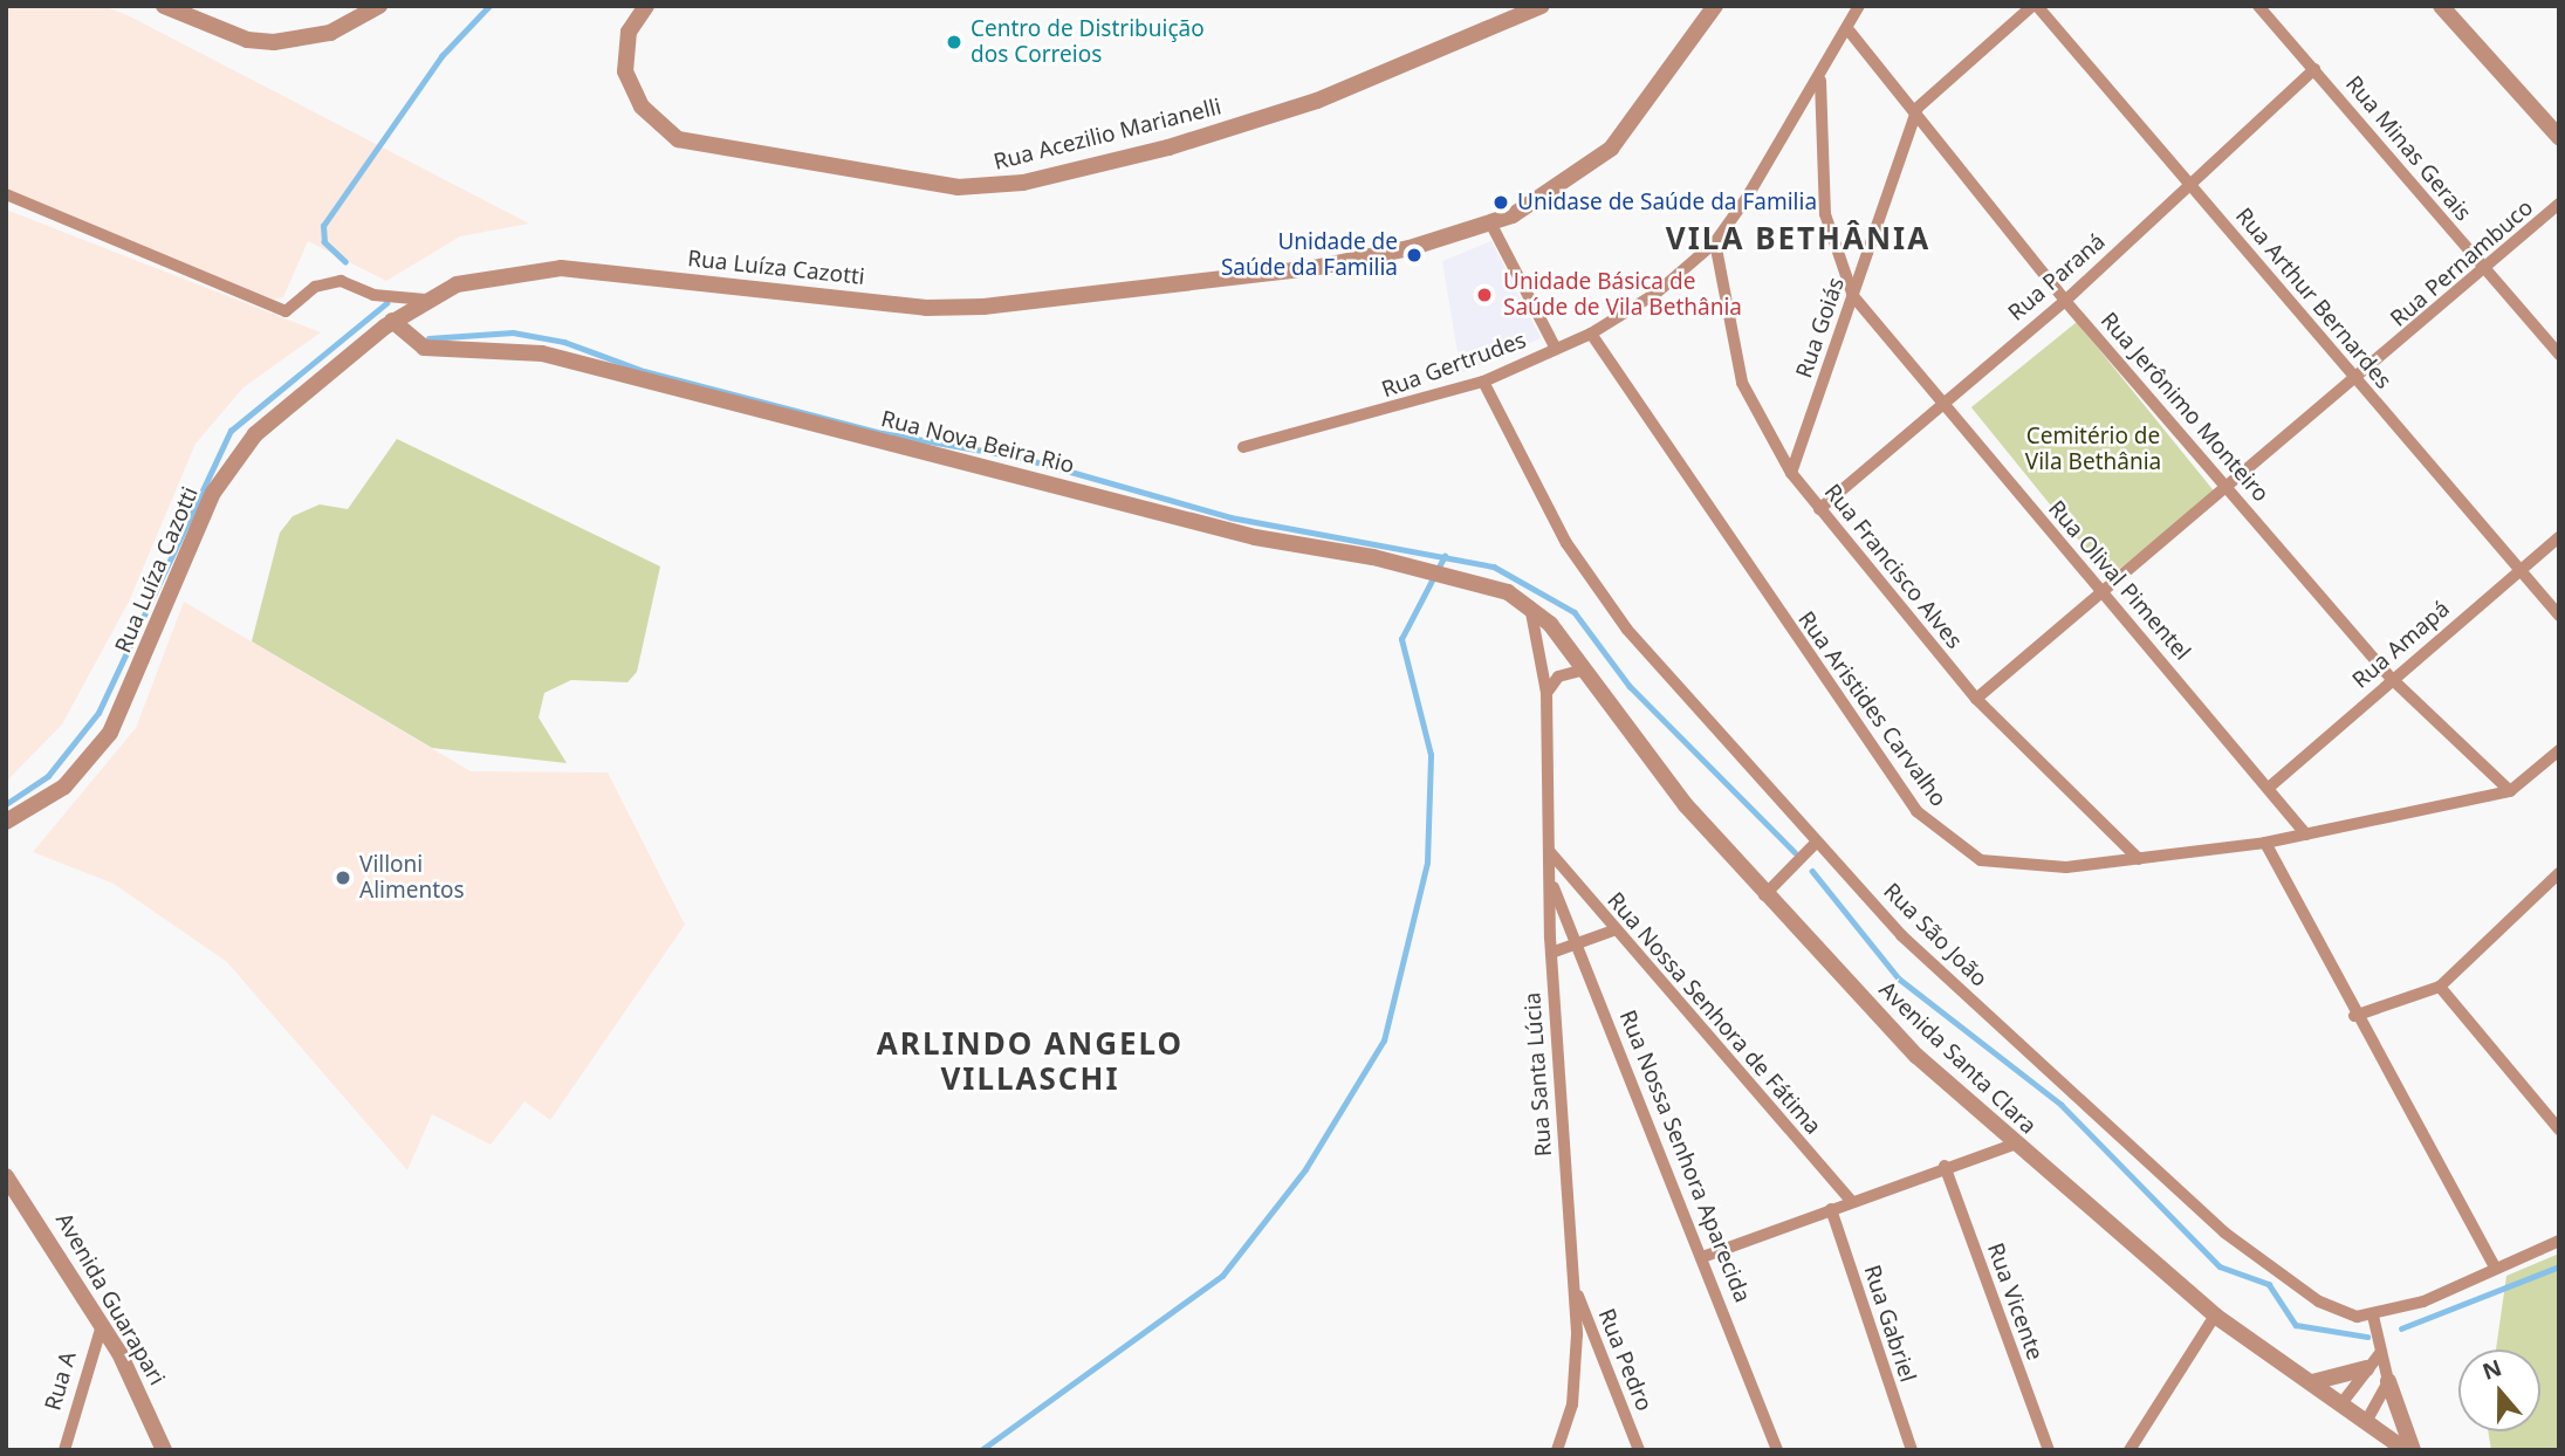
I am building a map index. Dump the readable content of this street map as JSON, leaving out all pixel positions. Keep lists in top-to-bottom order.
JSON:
{
  "streets": {
    "street": [
      "Rua Acezilio Marianelli",
      "Rua Minas Gerais",
      "Rua Pernambuco",
      "Rua Luíza Cazotti",
      "Rua Paraná",
      "Rua Arthur Bernardes",
      "Rua Goiás",
      "Rua Gertrudes",
      "Rua Jerônimo Monteiro",
      "Rua Nova Beira Rio",
      "Rua Francisco Alves",
      "Rua Olival Pimentel",
      "Rua Amapá",
      "Rua Aristides Carvalho",
      "Rua São João",
      "Rua Nossa Senhora de Fátima",
      "Avenida Santa Clara",
      "Rua Santa Lúcia",
      "Rua Nossa Senhora Aparecida",
      "Avenida Guarapari",
      "Rua Vicente",
      "Rua Gabriel",
      "Rua Pedro",
      "Rua A"
    ]
  },
  "crossings": [
    ["Rua Minas Gerais", "Rua Pernambuco"],
    ["Rua Minas Gerais", "Rua Paraná"],
    ["Rua Pernambuco", "Rua Arthur Bernardes"],
    ["Rua Pernambuco", "Rua Jerônimo Monteiro"],
    ["Rua Pernambuco", "Rua Francisco Alves"],
    ["Rua Pernambuco", "Rua Olival Pimentel"],
    ["Rua Luíza Cazotti", "Rua Nova Beira Rio"],
    ["Rua Paraná", "Rua Arthur Bernardes"],
    ["Rua Paraná", "Rua Jerônimo Monteiro"],
    ["Rua Paraná", "Rua Francisco Alves"],
    ["Rua Paraná", "Rua Olival Pimentel"],
    ["Rua Arthur Bernardes", "Rua Goiás"],
    ["Rua Arthur Bernardes", "Rua Amapá"],
    ["Rua Goiás", "Rua Jerônimo Monteiro"],
    ["Rua Goiás", "Rua Francisco Alves"],
    ["Rua Goiás", "Rua Olival Pimentel"],
    ["Rua Gertrudes", "Rua Jerônimo Monteiro"],
    ["Rua Gertrudes", "Rua Francisco Alves"],
    ["Rua Gertrudes", "Rua Olival Pimentel"],
    ["Rua Gertrudes", "Rua Aristides Carvalho"],
    ["Rua Gertrudes", "Rua São João"],
    ["Rua Jerônimo Monteiro", "Rua Amapá"],
    ["Rua Jerônimo Monteiro", "Rua Aristides Carvalho"],
    ["Rua Nova Beira Rio", "Avenida Santa Clara"],
    ["Rua Nova Beira Rio", "Rua Santa Lúcia"],
    ["Rua Francisco Alves", "Rua Aristides Carvalho"],
    ["Rua Olival Pimentel", "Rua Amapá"],
    ["Rua Olival Pimentel", "Rua Aristides Carvalho"],
    ["Rua Nossa Senhora de Fátima", "Rua Santa Lúcia"],
    ["Rua Santa Lúcia", "Rua Nossa Senhora Aparecida"],
    ["Rua Santa Lúcia", "Rua Pedro"],
    ["Avenida Guarapari", "Rua A"]
  ],
  "districts": ["VILA BETHÂNIA", "ARLINDO ANGELO VILLASCHI"],
  "parks": ["Cemitério de Vila Bethânia"],
  "places": [
    "Centro de Distribuição dos Correios",
    "Unidase de Saúde da Familia",
    "Unidade de Saúde da Familia",
    "Unidade Básica de Saúde de Vila Bethânia",
    "Villoni Alimentos"
  ],
  "north": "top"
}
